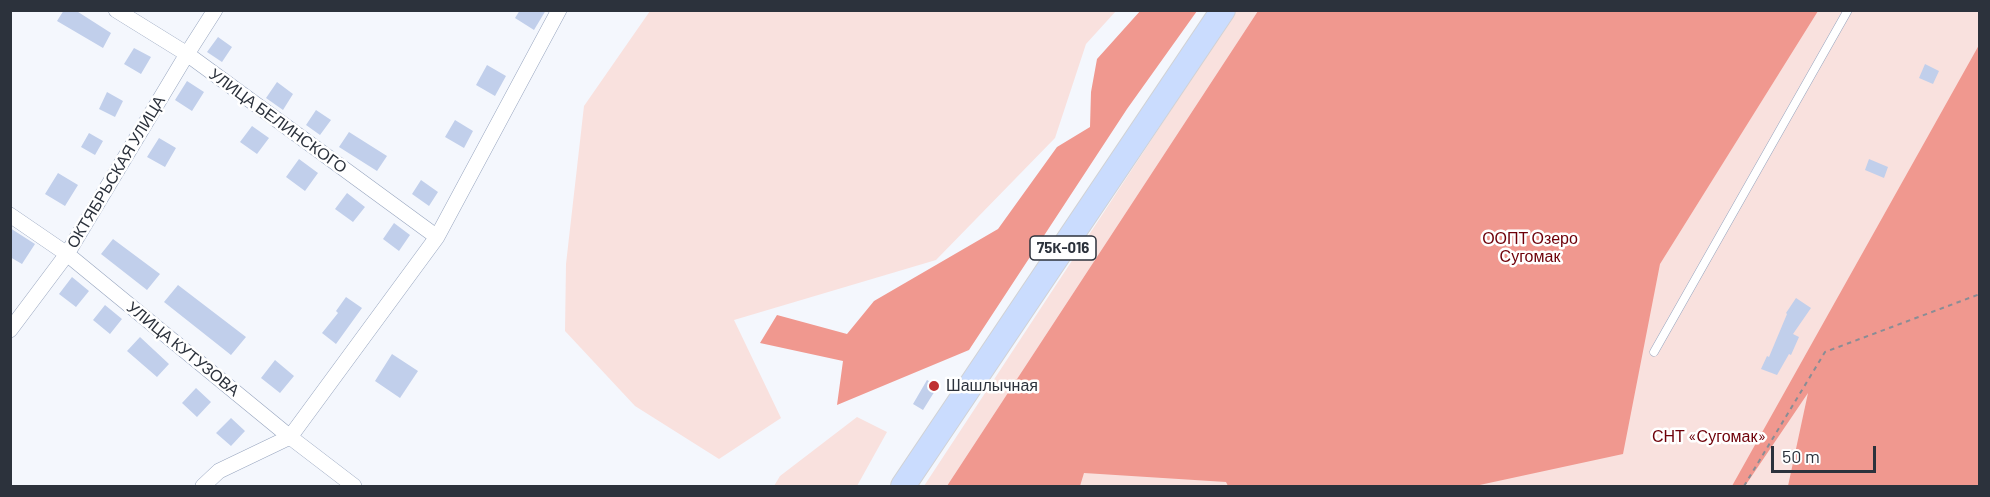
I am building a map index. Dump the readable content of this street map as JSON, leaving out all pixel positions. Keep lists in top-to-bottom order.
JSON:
{
  "streets": {
    "main road": ["75К-016"],
    "street": ["УЛИЦА БЕЛИНСКОГО", "ОКТЯБРЬСКАЯ УЛИЦА", "УЛИЦА КУТУЗОВА"]
  },
  "crossings": [
    ["УЛИЦА БЕЛИНСКОГО", "ОКТЯБРЬСКАЯ УЛИЦА"],
    ["ОКТЯБРЬСКАЯ УЛИЦА", "УЛИЦА КУТУЗОВА"]
  ],
  "parks": ["ООПТ Озеро Сугомак", "СНТ «Сугомак»"],
  "places": ["Шашлычная"],
  "scale_bar": "50 m"
}
